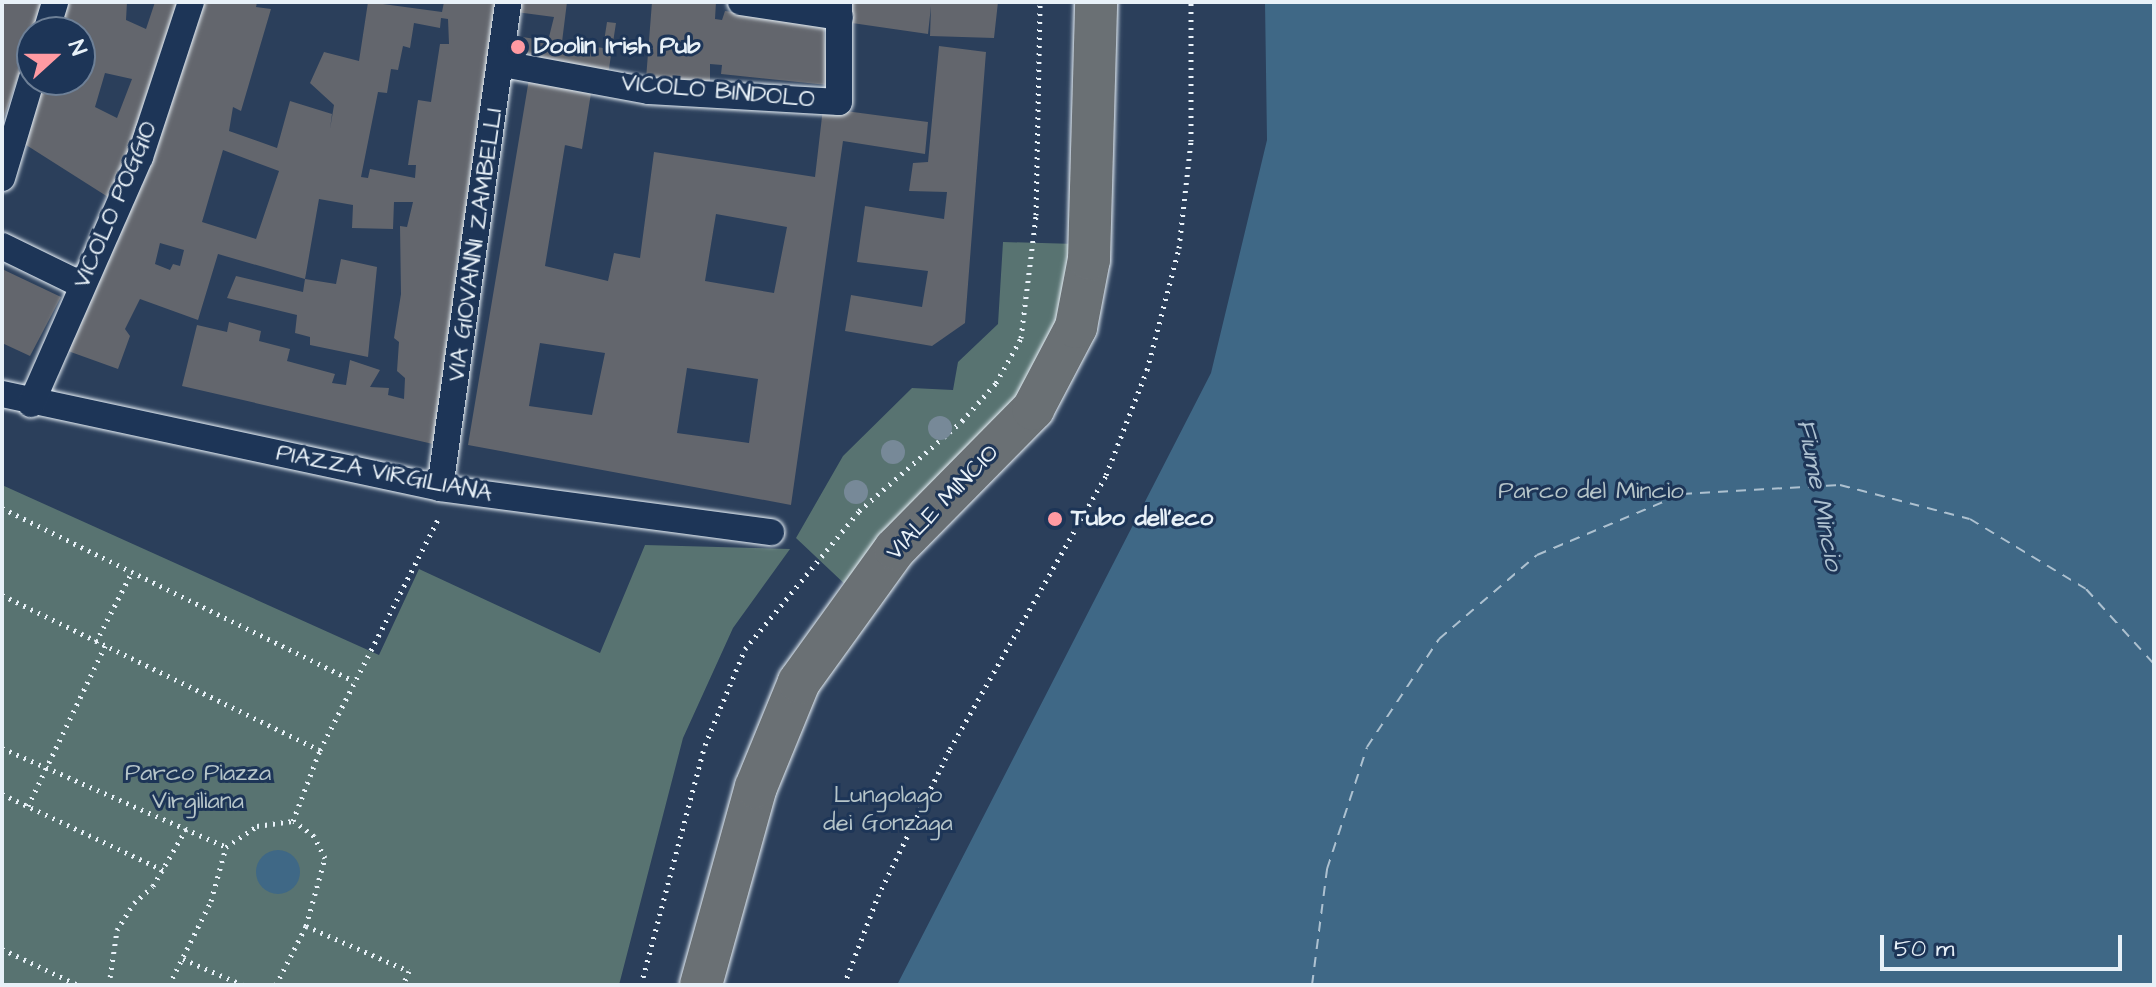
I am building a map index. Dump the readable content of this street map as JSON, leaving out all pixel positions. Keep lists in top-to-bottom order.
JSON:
{
  "streets": {
    "main road": ["VIALE MINCIO"],
    "street": [
      "VICOLO BINDOLO",
      "VICOLO POGGIO",
      "VIA GIOVANNI ZAMBELLI",
      "PIAZZA VIRGILIANA"
    ]
  },
  "crossings": [
    ["VICOLO BINDOLO", "VIA GIOVANNI ZAMBELLI"],
    ["VICOLO POGGIO", "PIAZZA VIRGILIANA"],
    ["VIA GIOVANNI ZAMBELLI", "PIAZZA VIRGILIANA"]
  ],
  "water": ["Fiume Mincio"],
  "parks": ["Parco del Mincio", "Parco Piazza Virgiliana", "Lungolago dei Gonzaga"],
  "places": ["Doolin Irish Pub", "Tubo dell'eco"],
  "scale_bar": "50 m",
  "north": "right"
}
